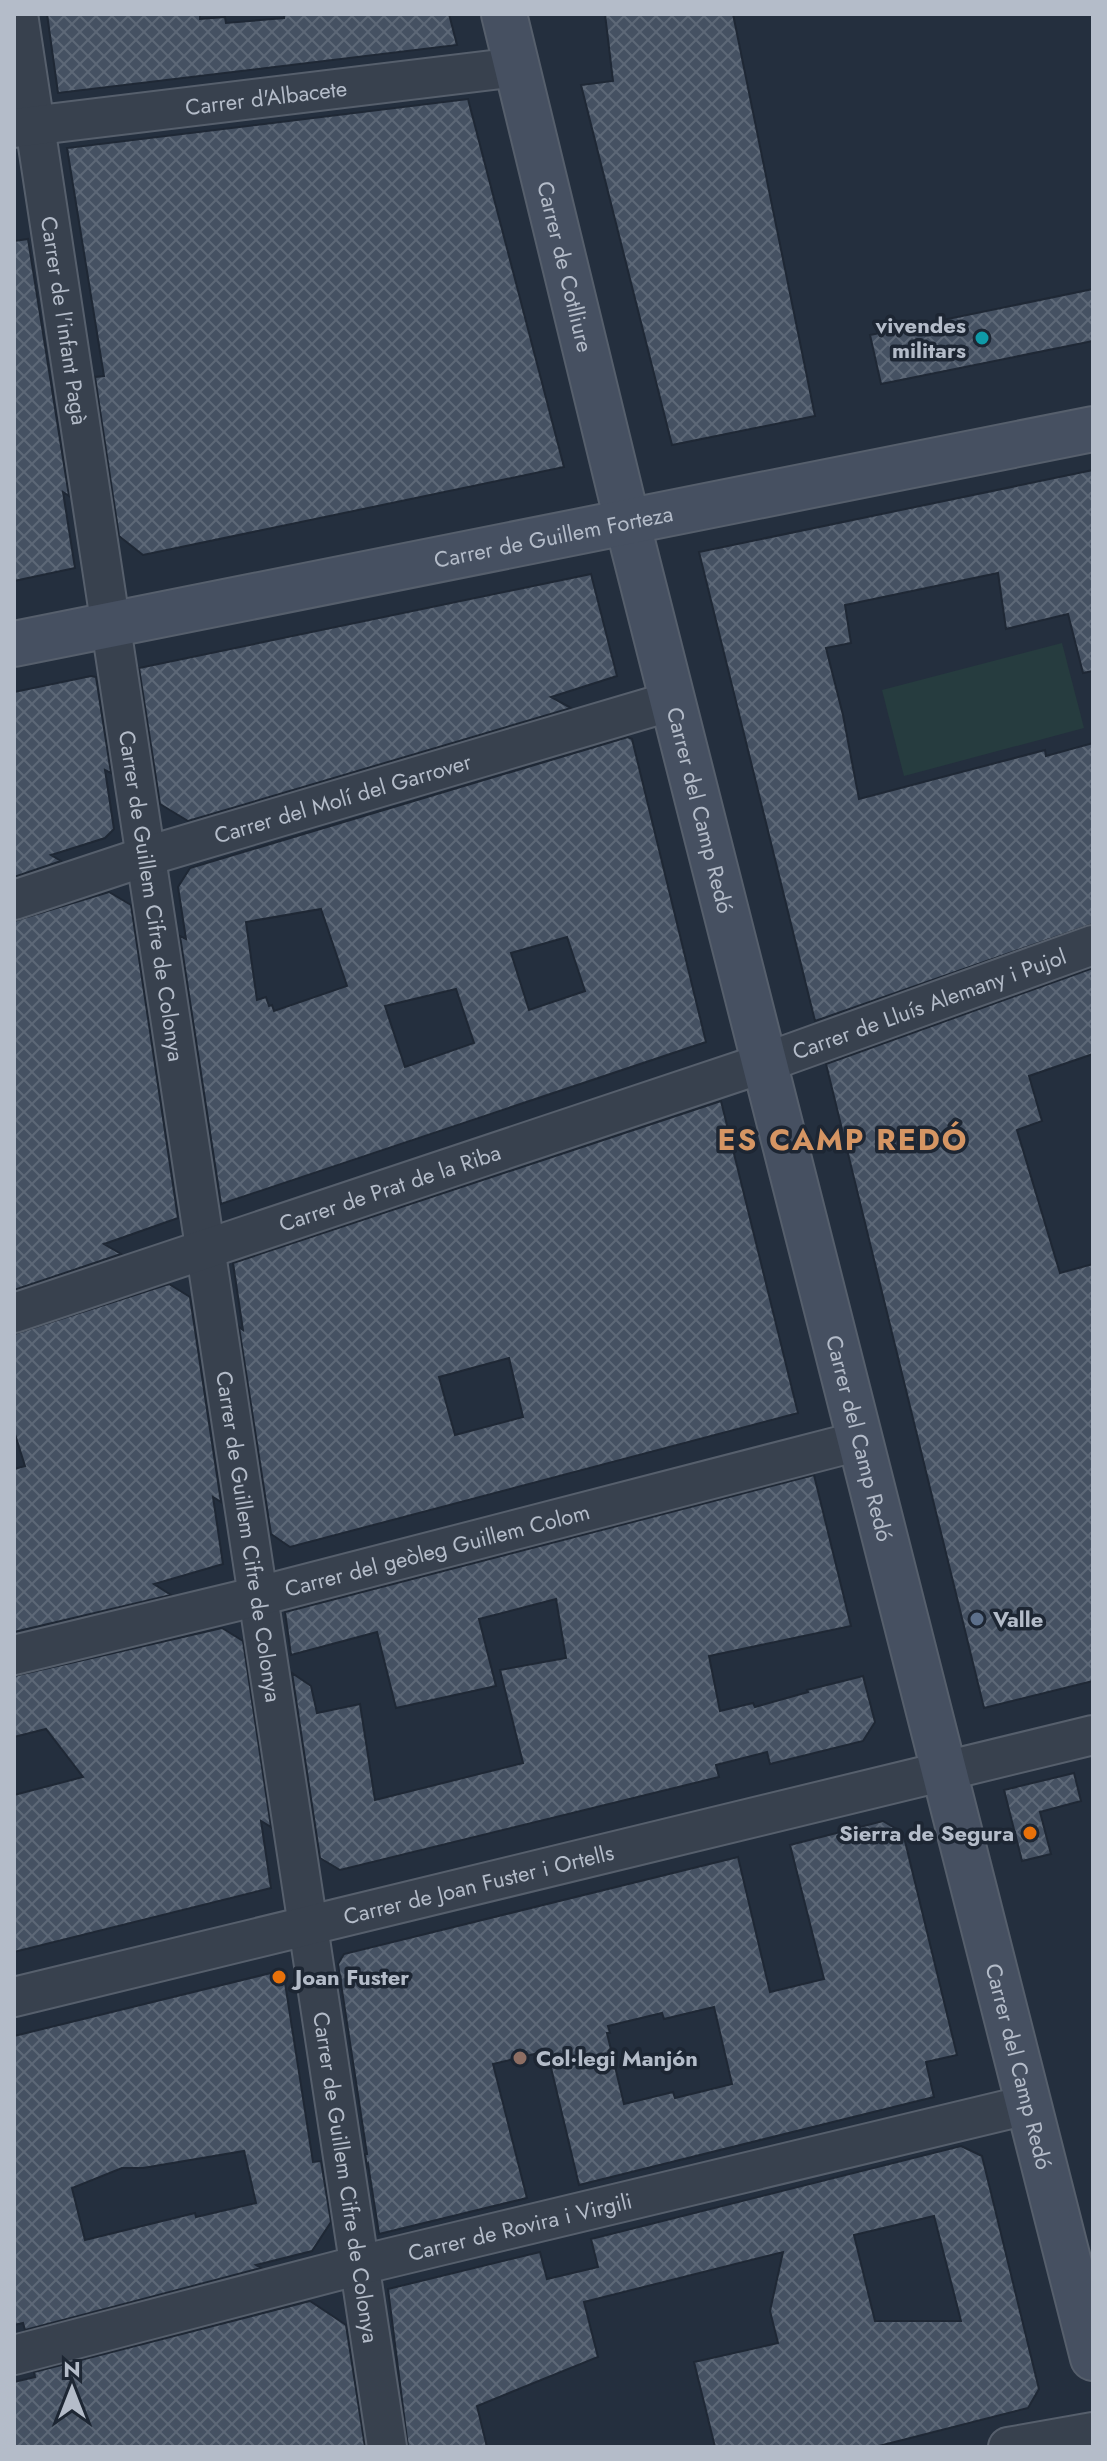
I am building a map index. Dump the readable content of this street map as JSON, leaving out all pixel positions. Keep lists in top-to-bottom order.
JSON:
{
  "streets": {
    "street": [
      "Carrer d'Albacete",
      "Carrer de Cotlliure",
      "Carrer de l'infant Pagà",
      "Carrer de Guillem Forteza",
      "Carrer del Molí del Garrover",
      "Carrer del Camp Redó",
      "Carrer de Guillem Cifre de Colonya",
      "Carrer de Lluís Alemany i Pujol",
      "Carrer de Prat de la Riba",
      "Carrer del geòleg Guillem Colom",
      "Carrer de Joan Fuster i Ortells",
      "Carrer de Rovira i Virgili"
    ]
  },
  "crossings": [
    ["Carrer d'Albacete", "Carrer de Cotlliure"],
    ["Carrer d'Albacete", "Carrer de l'infant Pagà"],
    ["Carrer de Cotlliure", "Carrer de Guillem Forteza"],
    ["Carrer de Cotlliure", "Carrer del Camp Redó"],
    ["Carrer de l'infant Pagà", "Carrer de Guillem Forteza"],
    ["Carrer de l'infant Pagà", "Carrer de Guillem Cifre de Colonya"],
    ["Carrer de Guillem Forteza", "Carrer del Camp Redó"],
    ["Carrer de Guillem Forteza", "Carrer de Guillem Cifre de Colonya"],
    ["Carrer del Molí del Garrover", "Carrer del Camp Redó"],
    ["Carrer del Molí del Garrover", "Carrer de Guillem Cifre de Colonya"],
    ["Carrer del Camp Redó", "Carrer de Lluís Alemany i Pujol"],
    ["Carrer del Camp Redó", "Carrer de Prat de la Riba"],
    ["Carrer del Camp Redó", "Carrer del geòleg Guillem Colom"],
    ["Carrer del Camp Redó", "Carrer de Joan Fuster i Ortells"],
    ["Carrer del Camp Redó", "Carrer de Rovira i Virgili"],
    ["Carrer de Guillem Cifre de Colonya", "Carrer de Prat de la Riba"],
    ["Carrer de Guillem Cifre de Colonya", "Carrer del geòleg Guillem Colom"],
    ["Carrer de Guillem Cifre de Colonya", "Carrer de Joan Fuster i Ortells"],
    ["Carrer de Guillem Cifre de Colonya", "Carrer de Rovira i Virgili"],
    ["Carrer de Lluís Alemany i Pujol", "Carrer de Prat de la Riba"]
  ],
  "districts": ["ES CAMP REDÓ"],
  "places": [
    "vivendes militars",
    "Valle",
    "Sierra de Segura",
    "Joan Fuster",
    "Col·legi Manjón"
  ],
  "north": "top"
}
